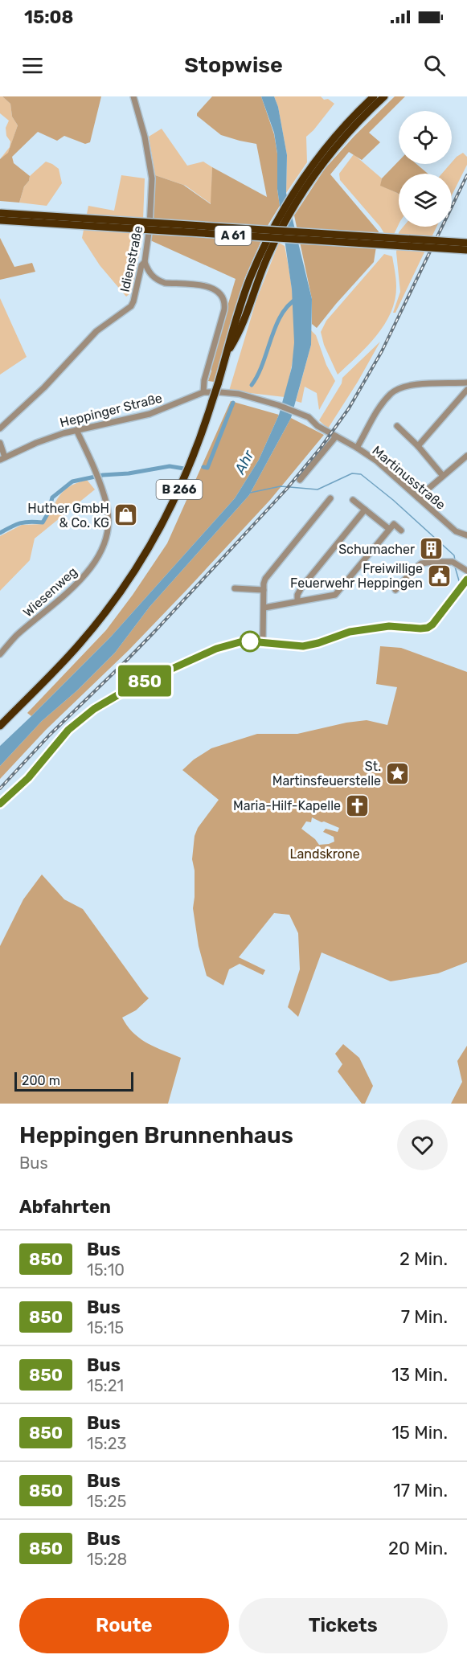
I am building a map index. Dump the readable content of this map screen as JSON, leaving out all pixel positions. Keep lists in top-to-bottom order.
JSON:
{
  "streets": {
    "highway": ["A 61", "B 266"],
    "street": [
      "Idienstraße",
      "Heppinger Straße",
      "Martinusstraße",
      "Wiesenweg"
    ]
  },
  "crossings": [
    ["Heppinger Straße", "Martinusstraße"],
    ["Heppinger Straße", "Wiesenweg"]
  ],
  "water": ["Ahr"],
  "parks": ["Landskrone"],
  "places": {
    "shop": ["Huther GmbH & Co. KG"],
    "building": ["Schumacher"],
    "public building": ["Freiwillige Feuerwehr Heppingen"],
    "place": ["St. Martinsfeuerstelle"],
    "church": ["Maria-Hilf-Kapelle"]
  },
  "lines": ["bus line 850"],
  "scale_bar": "200 m",
  "page": {
    "status": "15:08",
    "header": "Stopwise",
    "on_map": "850",
    "scale": "200 m",
    "heading": [
      ["Heppingen Brunnenhaus", "Bus"],
      "Abfahrten"
    ],
    "list": [
      {
        "mark": "850",
        "name": "Bus",
        "note": "15:10",
        "value": "2 Min."
      },
      {
        "mark": "850",
        "name": "Bus",
        "note": "15:15",
        "value": "7 Min."
      },
      {
        "mark": "850",
        "name": "Bus",
        "note": "15:21",
        "value": "13 Min."
      },
      {
        "mark": "850",
        "name": "Bus",
        "note": "15:23",
        "value": "15 Min."
      },
      {
        "mark": "850",
        "name": "Bus",
        "note": "15:25",
        "value": "17 Min."
      },
      {
        "mark": "850",
        "name": "Bus",
        "note": "15:28",
        "value": "20 Min."
      }
    ],
    "buttons": ["Route", "Tickets"]
  }
}
